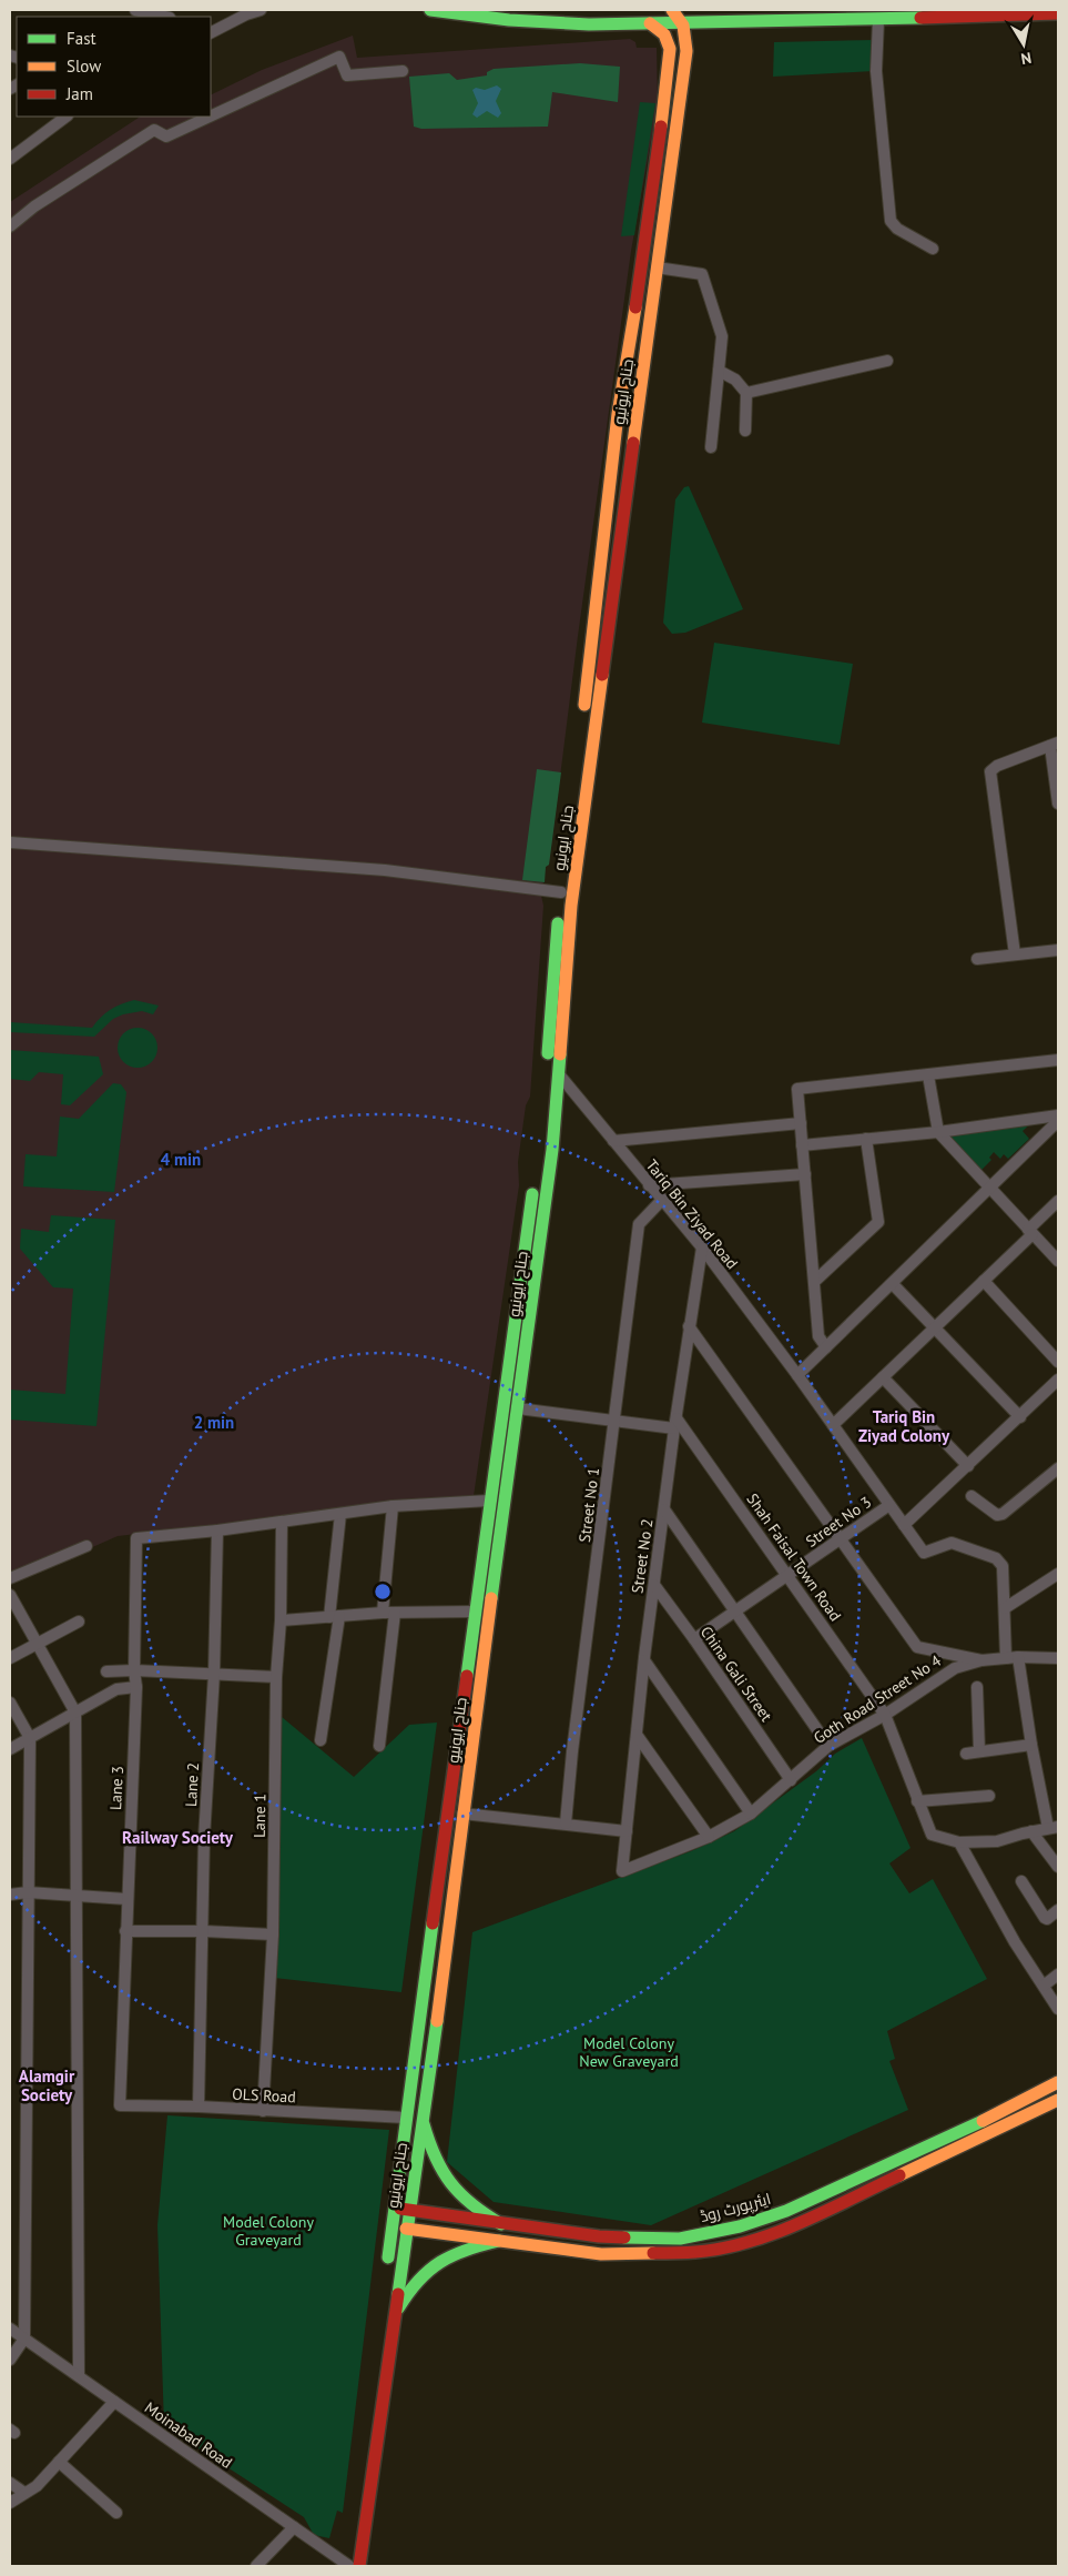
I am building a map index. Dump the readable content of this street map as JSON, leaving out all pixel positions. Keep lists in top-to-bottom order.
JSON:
{
  "streets": {
    "main road": ["جناح ایونیو", "ایئرپورٹ روڈ"],
    "street": [
      "Tariq Bin Ziyad Road",
      "Street No 1",
      "Street No 3",
      "Street No 2",
      "Shah Faisal Town Road",
      "China Gali Street",
      "Goth Road Street No 4",
      "Lane 2",
      "Lane 3",
      "Lane 1",
      "OLS Road",
      "Moinabad Road"
    ]
  },
  "crossings": [
    ["جناح ایونیو", "Tariq Bin Ziyad Road"],
    ["جناح ایونیو", "OLS Road"],
    ["جناح ایونیو", "ایئرپورٹ روڈ"],
    ["Tariq Bin Ziyad Road", "Street No 1"],
    ["Tariq Bin Ziyad Road", "Street No 3"],
    ["Tariq Bin Ziyad Road", "Street No 2"],
    ["Street No 3", "Shah Faisal Town Road"],
    ["Street No 3", "China Gali Street"],
    ["Street No 2", "Shah Faisal Town Road"],
    ["Street No 2", "China Gali Street"],
    ["Street No 2", "Goth Road Street No 4"],
    ["Shah Faisal Town Road", "Goth Road Street No 4"],
    ["China Gali Street", "Goth Road Street No 4"],
    ["Lane 2", "Lane 3"],
    ["Lane 2", "OLS Road"],
    ["Lane 3", "OLS Road"],
    ["Lane 1", "OLS Road"]
  ],
  "districts": ["Tariq Bin Ziyad Colony", "Railway Society", "Alamgir Society"],
  "parks": ["Model Colony New Graveyard", "Model Colony Graveyard"],
  "legend": ["Fast", "Slow", "Jam"],
  "north": "bottom",
  "rings": ["4 min", "2 min"]
}
